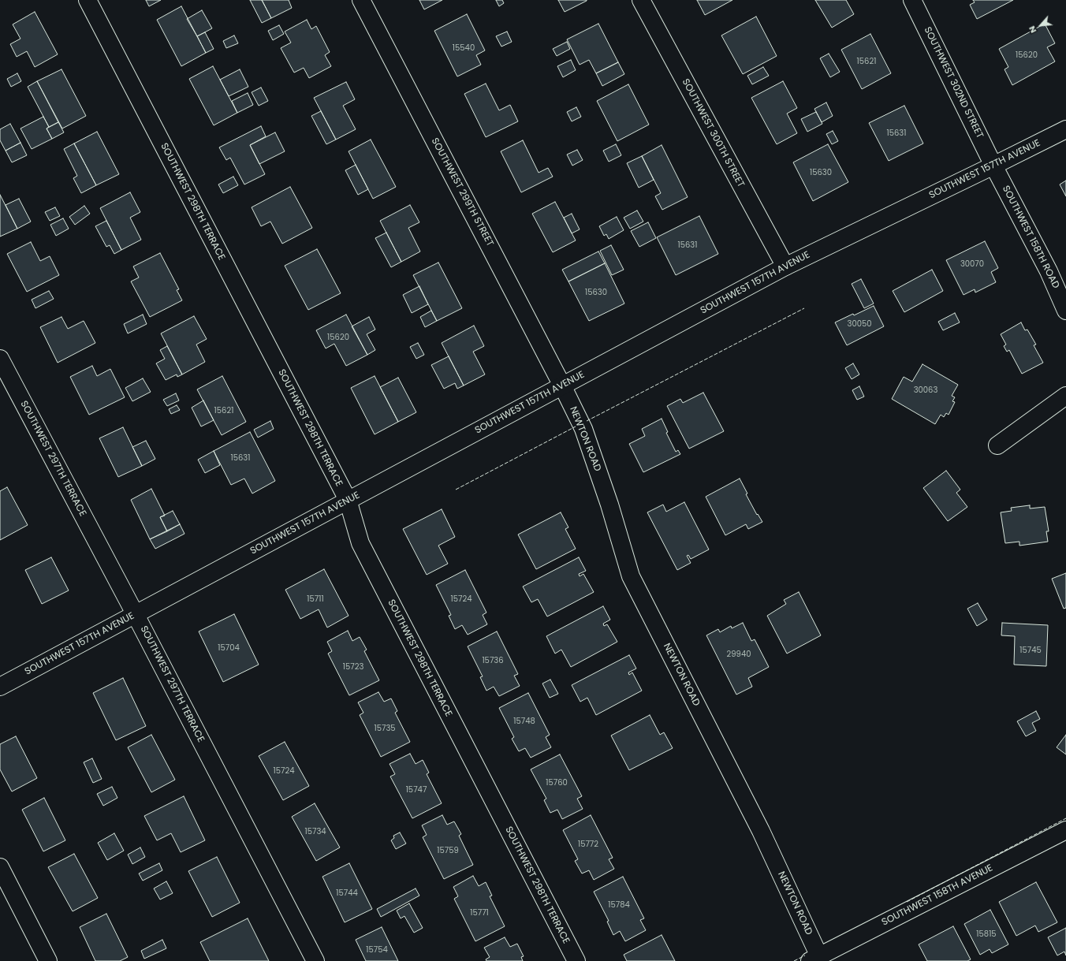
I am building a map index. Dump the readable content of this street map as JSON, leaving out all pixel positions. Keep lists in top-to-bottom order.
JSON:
{
  "streets": {
    "street": [
      "SOUTHWEST 302ND STREET",
      "SOUTHWEST 300TH STREET",
      "SOUTHWEST 157TH AVENUE",
      "SOUTHWEST 299TH STREET",
      "SOUTHWEST 298TH TERRACE",
      "SOUTHWEST 158TH ROAD",
      "NEWTON ROAD",
      "SOUTHWEST 297TH TERRACE",
      "SOUTHWEST 158TH AVENUE"
    ]
  },
  "crossings": [
    ["SOUTHWEST 302ND STREET", "SOUTHWEST 157TH AVENUE"],
    ["SOUTHWEST 302ND STREET", "SOUTHWEST 158TH ROAD"],
    ["SOUTHWEST 300TH STREET", "SOUTHWEST 157TH AVENUE"],
    ["SOUTHWEST 157TH AVENUE", "SOUTHWEST 299TH STREET"],
    ["SOUTHWEST 157TH AVENUE", "SOUTHWEST 298TH TERRACE"],
    ["SOUTHWEST 157TH AVENUE", "SOUTHWEST 158TH ROAD"],
    ["SOUTHWEST 157TH AVENUE", "NEWTON ROAD"],
    ["SOUTHWEST 157TH AVENUE", "SOUTHWEST 297TH TERRACE"],
    ["SOUTHWEST 299TH STREET", "NEWTON ROAD"],
    ["NEWTON ROAD", "SOUTHWEST 158TH AVENUE"]
  ],
  "house_numbers": [
    "15540",
    "15620",
    "15621",
    "15631",
    "15630",
    "15631",
    "30070",
    "15630",
    "30050",
    "15620",
    "30063",
    "15621",
    "15631",
    "15711",
    "15724",
    "15704",
    "15745",
    "29940",
    "15736",
    "15723",
    "15748",
    "15735",
    "15724",
    "15760",
    "15747",
    "15734",
    "15772",
    "15759",
    "15744",
    "15784",
    "15771",
    "15815",
    "15754"
  ],
  "north": "bottom left"
}
